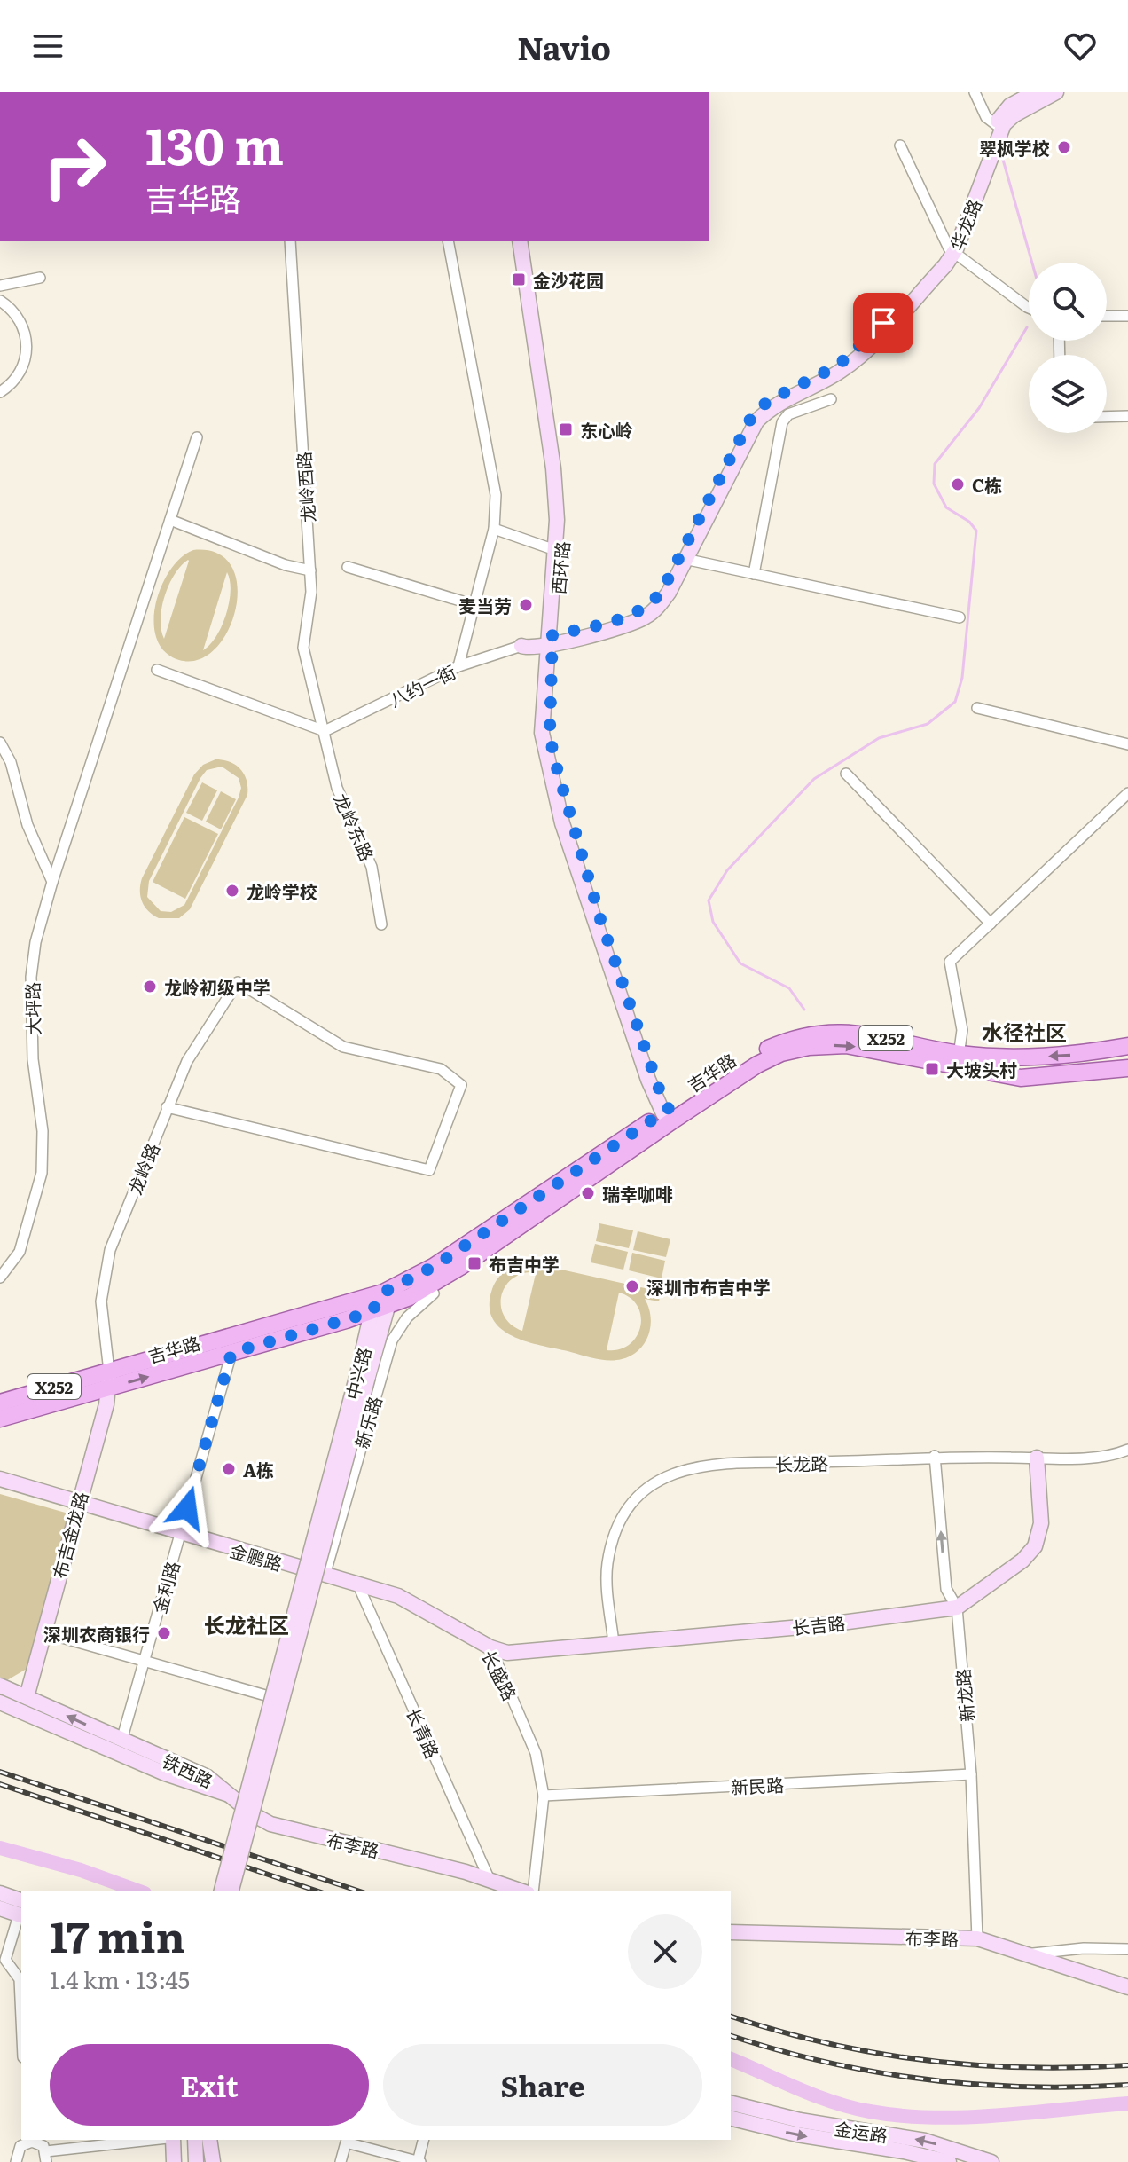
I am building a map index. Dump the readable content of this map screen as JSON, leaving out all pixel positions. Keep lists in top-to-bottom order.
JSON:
{
  "streets": {
    "main road": [
      "华龙路",
      "西环路",
      "X252",
      "吉华路",
      "中兴路",
      "布吉金龙路",
      "金鹏路",
      "长吉路",
      "长盛路",
      "铁西路",
      "布李路",
      "金运路"
    ],
    "street": [
      "龙岭西路",
      "八约一街",
      "龙岭东路",
      "大坪路",
      "龙岭路",
      "新乐路",
      "长龙路",
      "金利路",
      "新龙路",
      "长青路",
      "新民路"
    ]
  },
  "crossings": [
    ["华龙路", "西环路"],
    ["华龙路", "八约一街"],
    ["龙岭西路", "八约一街"],
    ["龙岭西路", "龙岭东路"],
    ["西环路", "吉华路"],
    ["八约一街", "龙岭东路"],
    ["吉华路", "龙岭路"],
    ["吉华路", "中兴路"],
    ["吉华路", "新乐路"],
    ["吉华路", "布吉金龙路"],
    ["吉华路", "金利路"],
    ["龙岭路", "布吉金龙路"],
    ["新乐路", "金鹏路"],
    ["新乐路", "长盛路"],
    ["长龙路", "长吉路"],
    ["长龙路", "新龙路"],
    ["布吉金龙路", "金鹏路"],
    ["布吉金龙路", "铁西路"],
    ["金鹏路", "金利路"],
    ["金鹏路", "长盛路"],
    ["金利路", "铁西路"],
    ["长吉路", "长盛路"],
    ["长吉路", "新龙路"],
    ["长盛路", "长青路"],
    ["长盛路", "新民路"],
    ["新龙路", "新民路"],
    ["新龙路", "布李路"],
    ["长青路", "布李路"],
    ["铁西路", "布李路"]
  ],
  "districts": ["水径社区", "长龙社区"],
  "places": {
    "other": [
      "翠枫学校",
      "C栋",
      "麦当劳",
      "龙岭学校",
      "龙岭初级中学",
      "瑞幸咖啡",
      "深圳市布吉中学",
      "A栋",
      "深圳农商银行"
    ],
    "transit": [
      "金沙花园",
      "东心岭",
      "大坡头村",
      "布吉中学"
    ]
  },
  "page": {
    "header": "Navio",
    "turn": ["130 m", "吉华路"],
    "heading": ["17 min", "1.4 km · 13:45"],
    "buttons": ["Exit", "Share"]
  }
}
